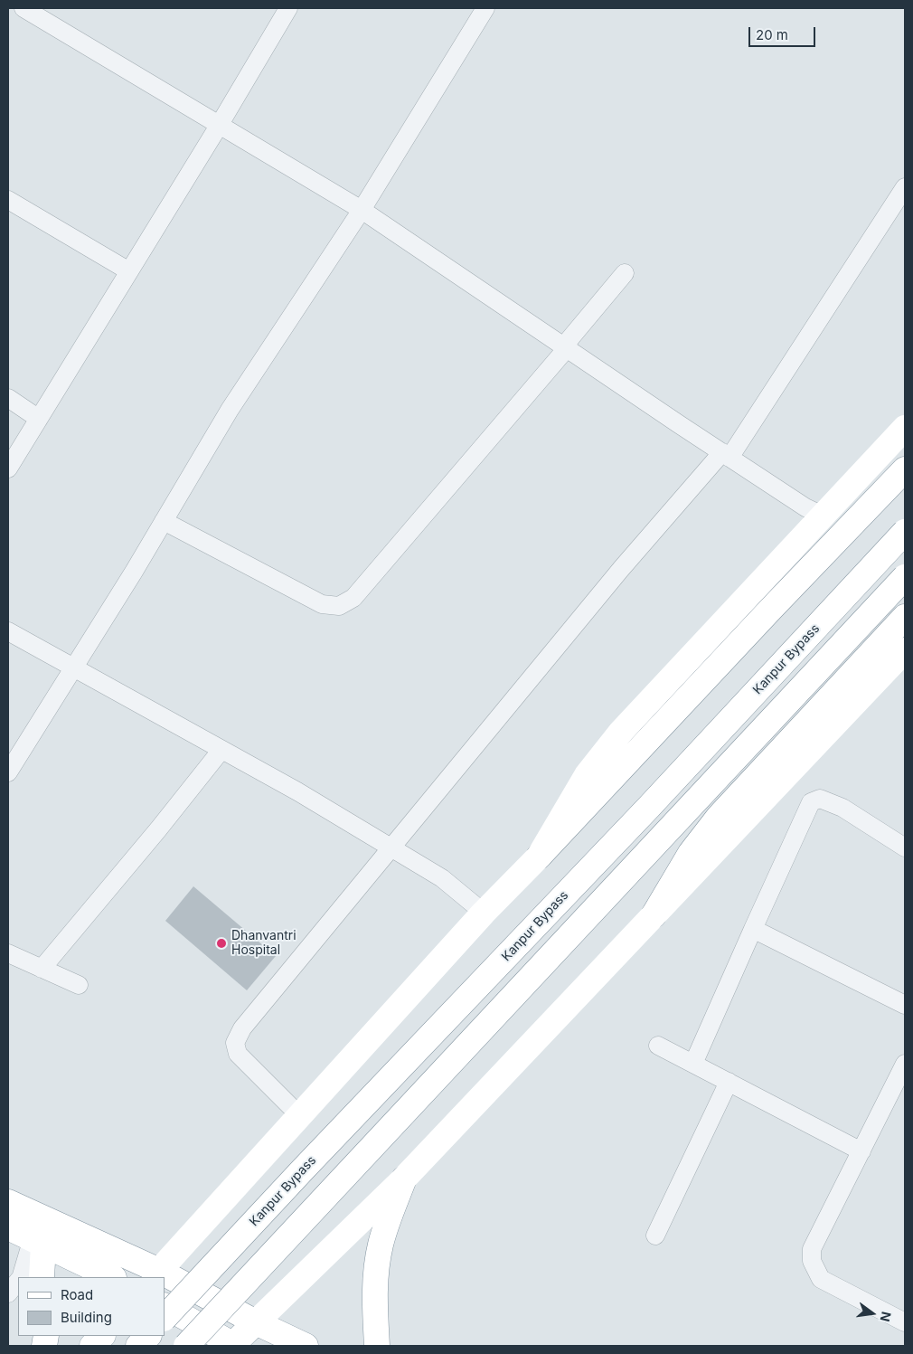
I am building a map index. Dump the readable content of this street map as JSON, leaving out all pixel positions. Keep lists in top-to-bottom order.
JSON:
{
  "streets": {
    "main road": ["Kanpur Bypass"]
  },
  "places": ["Dhanvantri Hospital"],
  "legend": ["Road", "Building"],
  "scale_bar": "20 m",
  "north": "right"
}
